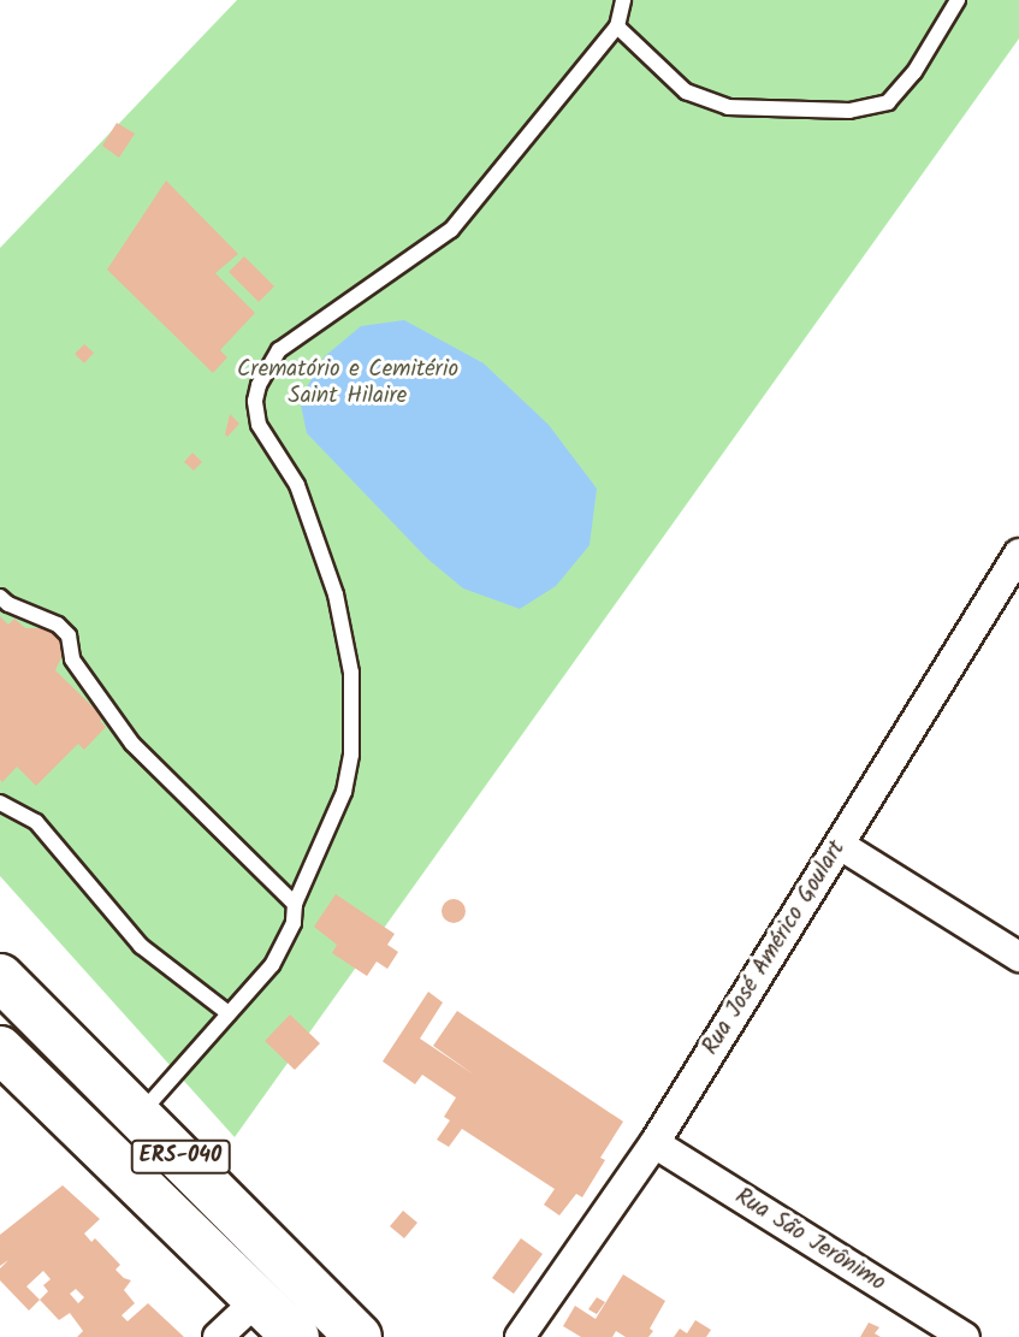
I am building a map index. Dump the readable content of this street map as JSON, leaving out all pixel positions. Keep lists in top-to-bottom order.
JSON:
{
  "streets": {
    "main road": ["ERS-040"],
    "street": ["Rua José Américo Goulart", "Rua São Jerônimo"]
  },
  "crossings": [
    ["Rua José Américo Goulart", "Rua São Jerônimo"]
  ],
  "parks": ["Crematório e Cemitério Saint Hilaire"]
}
